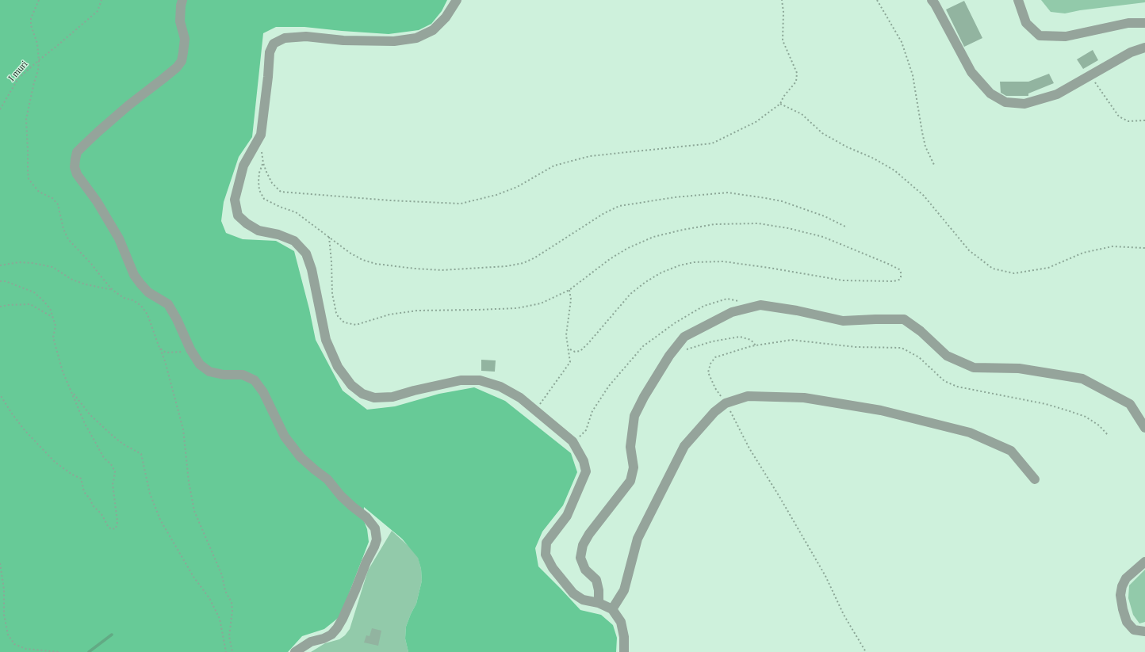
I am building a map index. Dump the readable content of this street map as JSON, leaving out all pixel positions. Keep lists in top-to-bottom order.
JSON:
{
  "streets": {
    "path": ["I muri"]
  }
}
